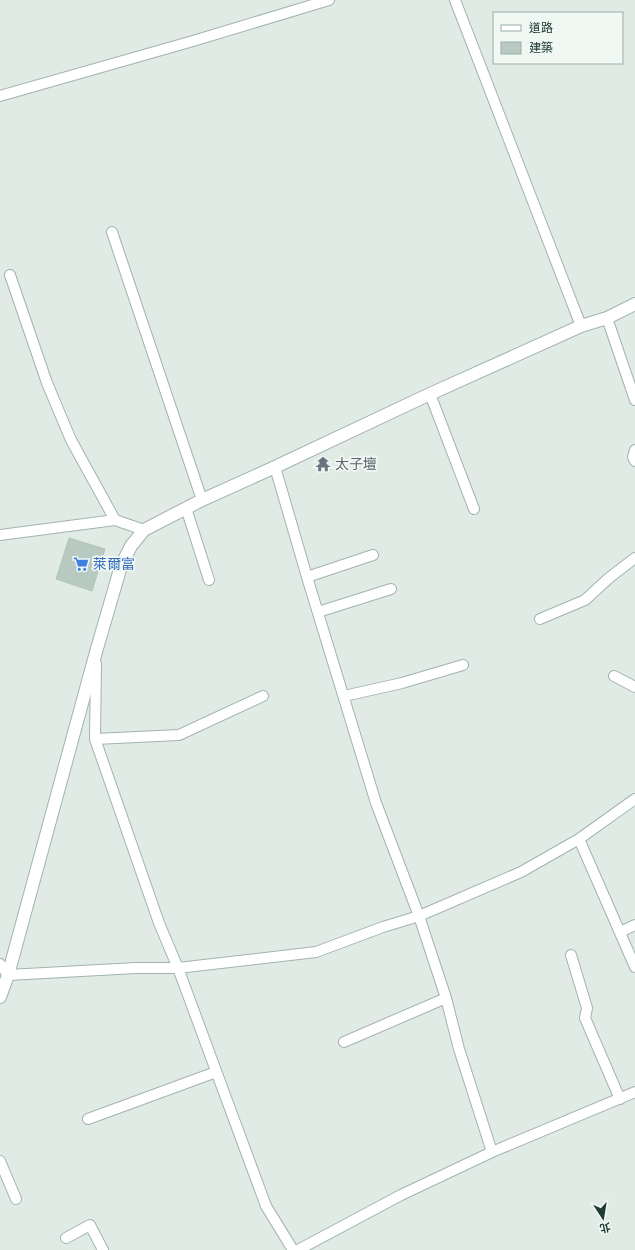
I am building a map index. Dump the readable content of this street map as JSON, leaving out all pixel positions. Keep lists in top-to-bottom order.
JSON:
{
  "places": {
    "temple": ["太子壇"],
    "supermarket": ["萊爾富"]
  },
  "legend": ["道路", "建築"],
  "north": "bottom"
}
